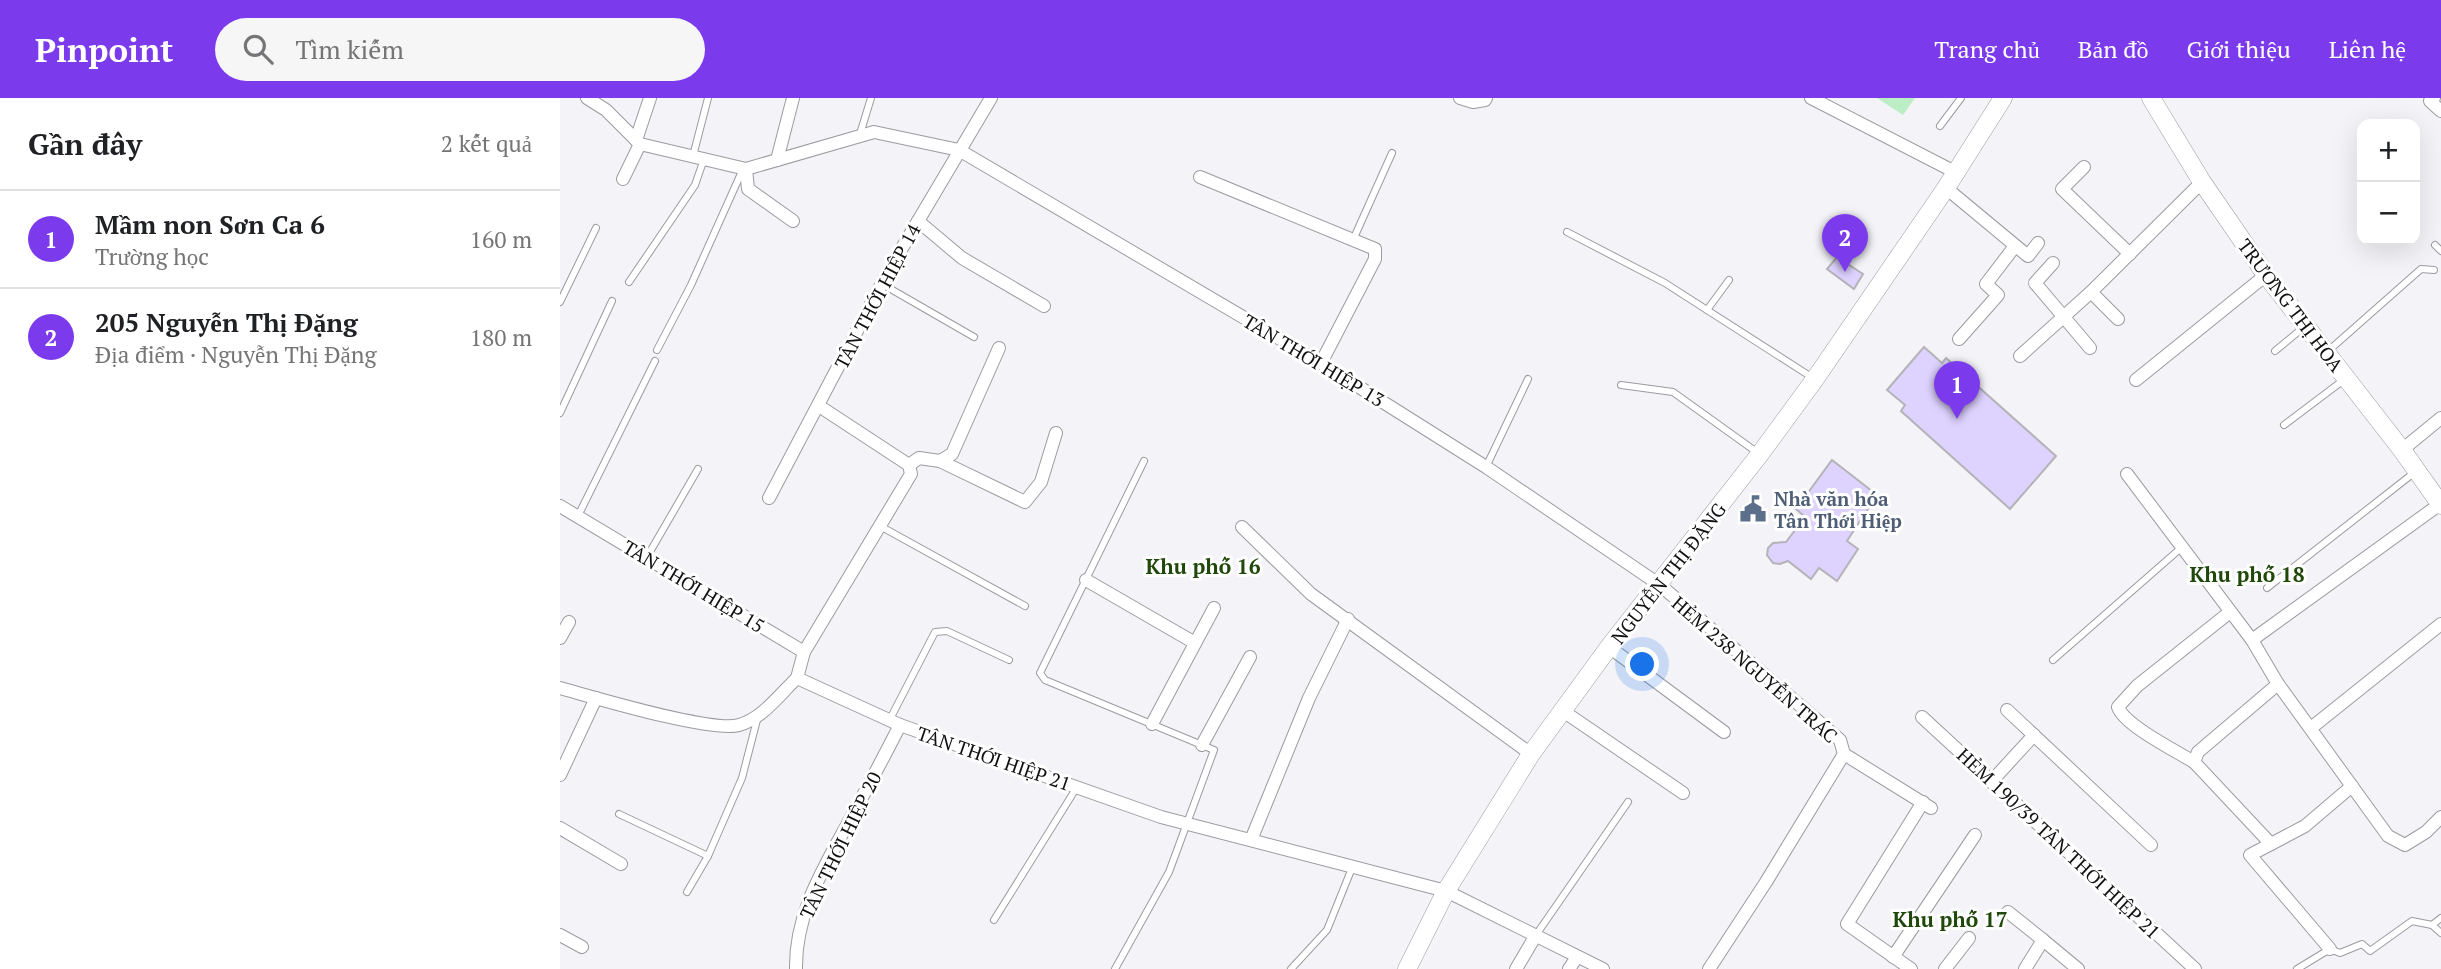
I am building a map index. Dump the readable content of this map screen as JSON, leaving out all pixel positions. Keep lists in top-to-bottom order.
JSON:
{
  "streets": {
    "street": [
      "TÂN THỚI HIỆP 14",
      "TRƯƠNG THỊ HOA",
      "TÂN THỚI HIỆP 13",
      "NGUYỄN THỊ ĐẶNG",
      "TÂN THỚI HIỆP 15",
      "HẺM 238 NGUYỄN TRÁC",
      "TÂN THỚI HIỆP 21",
      "HẺM 190/39 TÂN THỚI HIỆP 21",
      "TÂN THỚI HIỆP 20"
    ]
  },
  "crossings": [
    ["TÂN THỚI HIỆP 14", "TÂN THỚI HIỆP 13"],
    ["TÂN THỚI HIỆP 13", "NGUYỄN THỊ ĐẶNG"],
    ["TÂN THỚI HIỆP 13", "HẺM 238 NGUYỄN TRÁC"],
    ["NGUYỄN THỊ ĐẶNG", "HẺM 238 NGUYỄN TRÁC"],
    ["NGUYỄN THỊ ĐẶNG", "TÂN THỚI HIỆP 21"],
    ["TÂN THỚI HIỆP 21", "TÂN THỚI HIỆP 20"]
  ],
  "districts": ["Khu phố 16", "Khu phố 18", "Khu phố 17"],
  "places": {
    "public building": ["Nhà văn hóa Tân Thới Hiệp"]
  },
  "page": {
    "header": "Pinpoint",
    "search": "Tìm kiếm",
    "nav": [
      "Trang chủ",
      "Bản đồ",
      "Giới thiệu",
      "Liên hệ"
    ],
    "heading": ["Gần đây", "2 kết quả"],
    "map_buttons": ["+", "−"],
    "list": [
      {
        "mark": "1",
        "name": "Mầm non Sơn Ca 6",
        "note": "Trường học",
        "value": "160 m"
      },
      {
        "mark": "2",
        "name": "205 Nguyễn Thị Đặng",
        "note": "Địa điểm · Nguyễn Thị Đặng",
        "value": "180 m"
      }
    ],
    "pins": ["2", "1"]
  }
}
